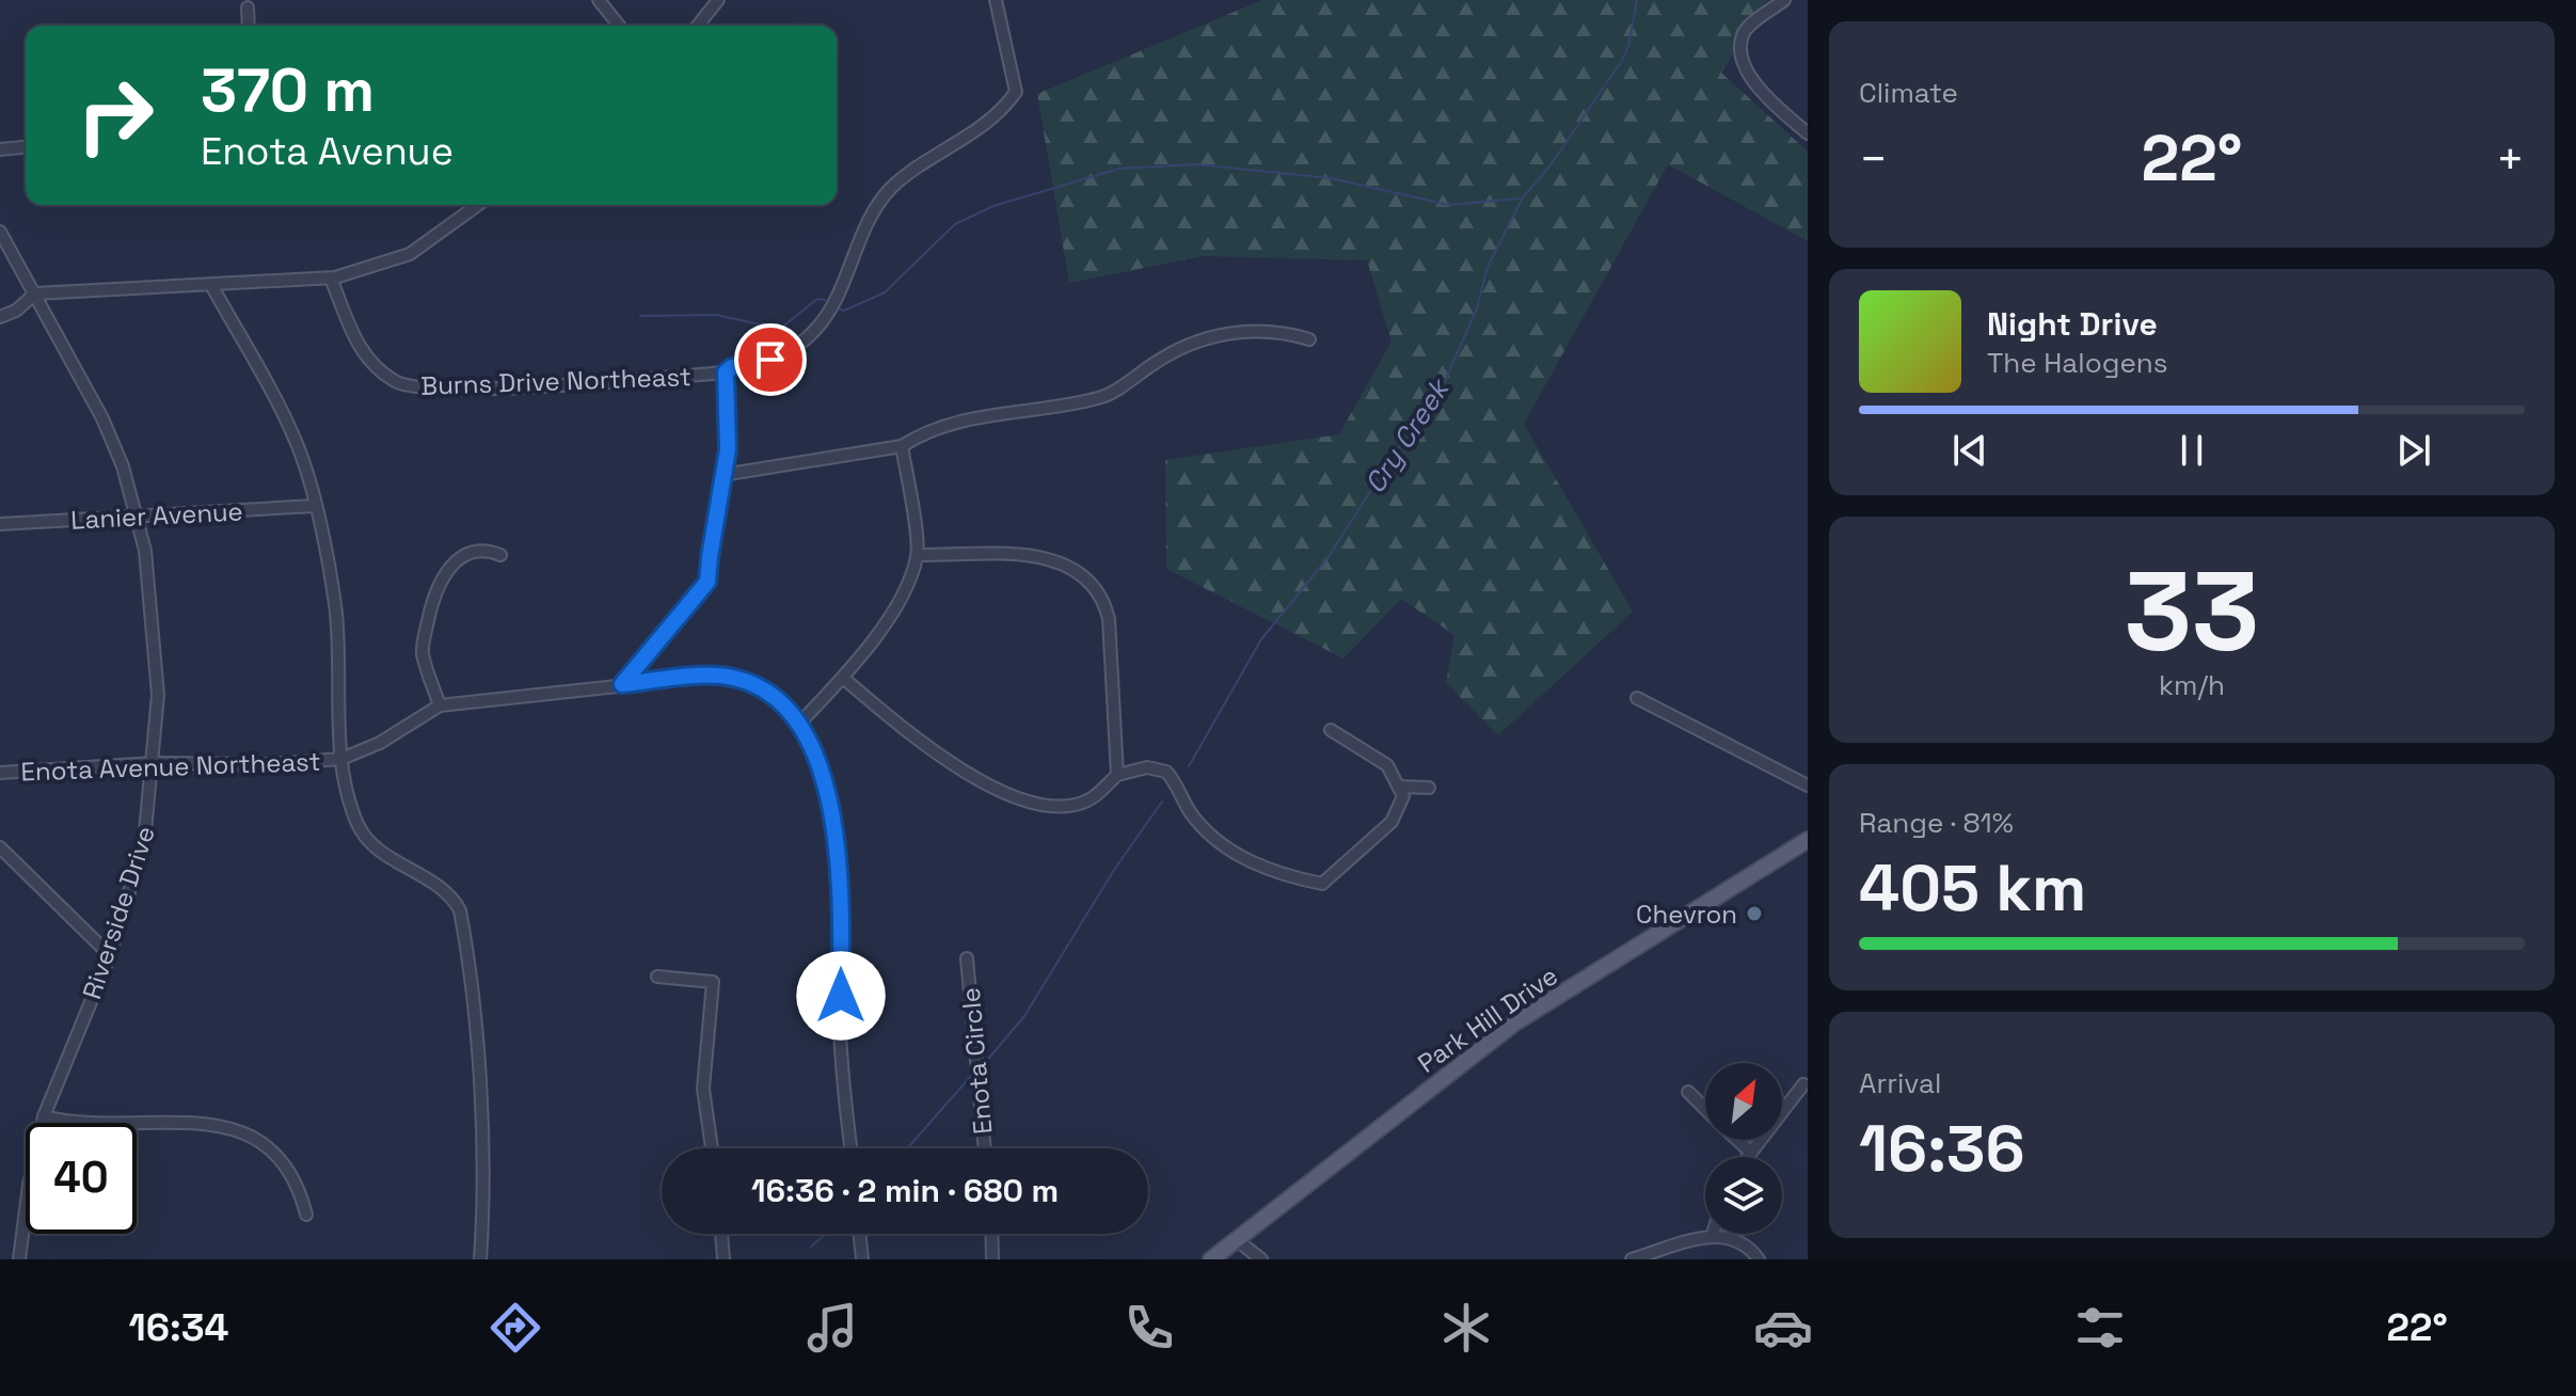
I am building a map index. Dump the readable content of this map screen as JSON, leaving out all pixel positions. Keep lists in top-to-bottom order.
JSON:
{
  "streets": {
    "main road": ["Park Hill Drive"],
    "street": [
      "Burns Drive Northeast",
      "Lanier Avenue",
      "Enota Avenue Northeast",
      "Riverside Drive",
      "Enota Circle"
    ]
  },
  "crossings": [
    ["Lanier Avenue", "Riverside Drive"],
    ["Enota Avenue Northeast", "Riverside Drive"]
  ],
  "water": ["Cry Creek"],
  "places": ["Chevron"],
  "north": "top right",
  "page": {
    "tile": [
      "Climate",
      ["33", "km/h"],
      ["Range · 81%", "405 km"],
      ["Arrival", "16:36"]
    ],
    "turn": ["370 m", "Enota Avenue"],
    "heat": ["−", "22°", "+"],
    "song": ["Night Drive", "The Halogens"],
    "limit": "40",
    "trip": "16:36 · 2 min · 680 m",
    "tabs": ["16:34", "22°"]
  }
}
